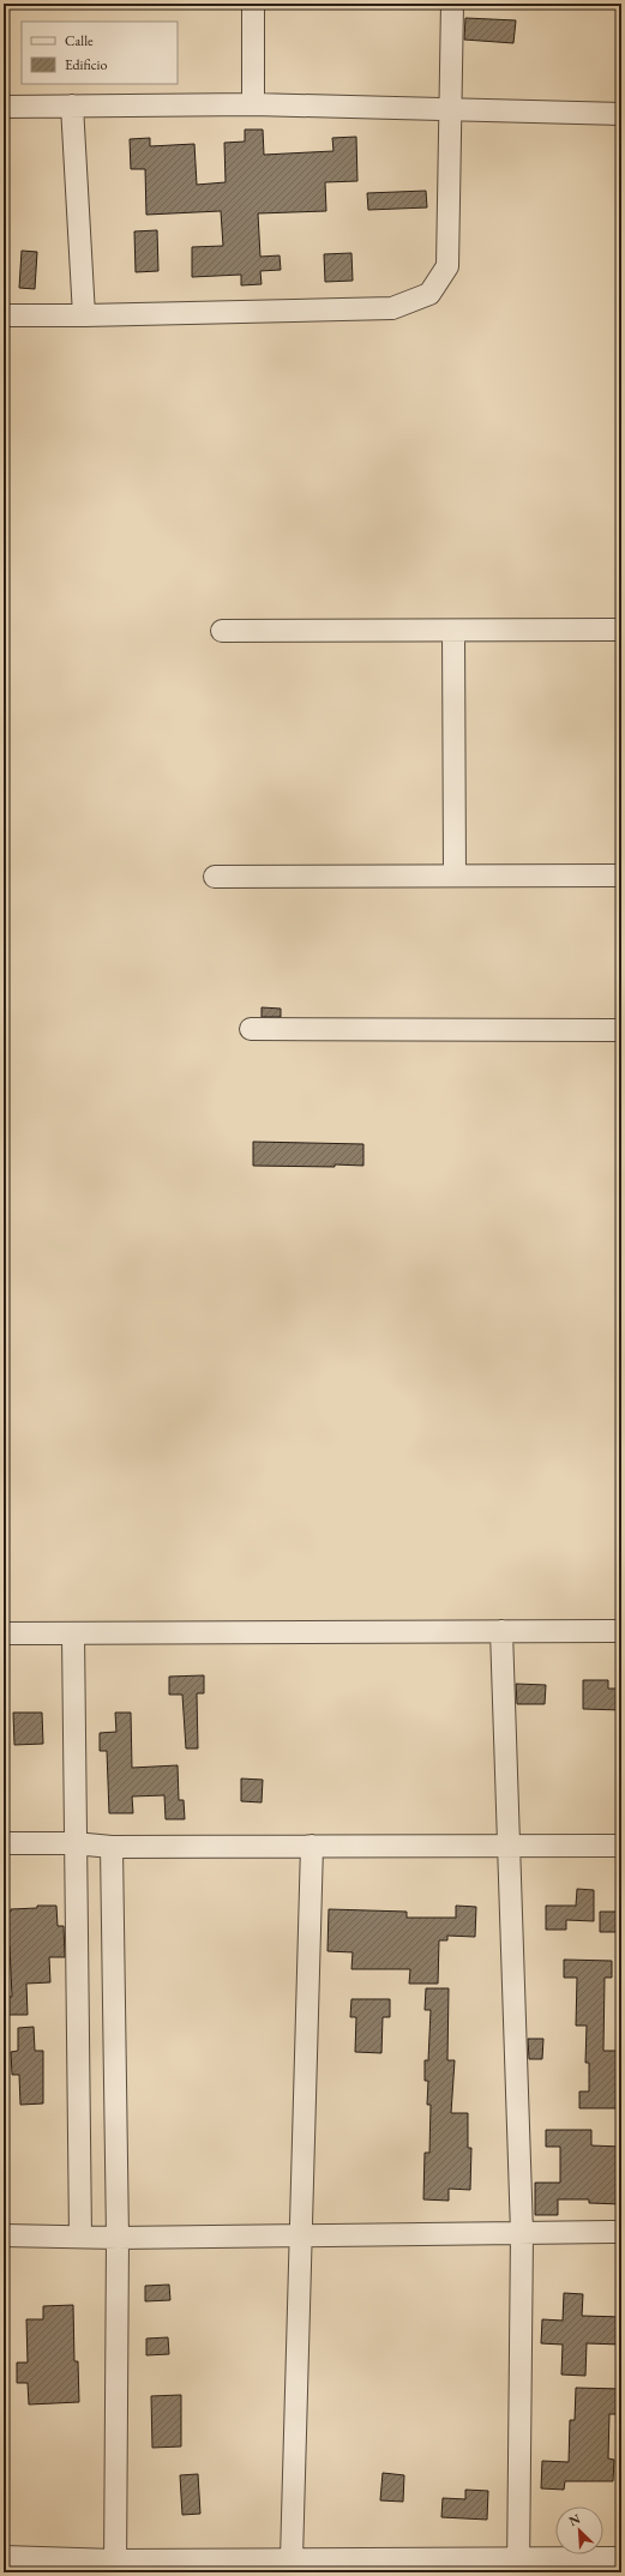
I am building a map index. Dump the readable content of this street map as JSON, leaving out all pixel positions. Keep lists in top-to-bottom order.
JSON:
{
  "legend": ["Calle", "Edificio"],
  "north": "top left"
}
